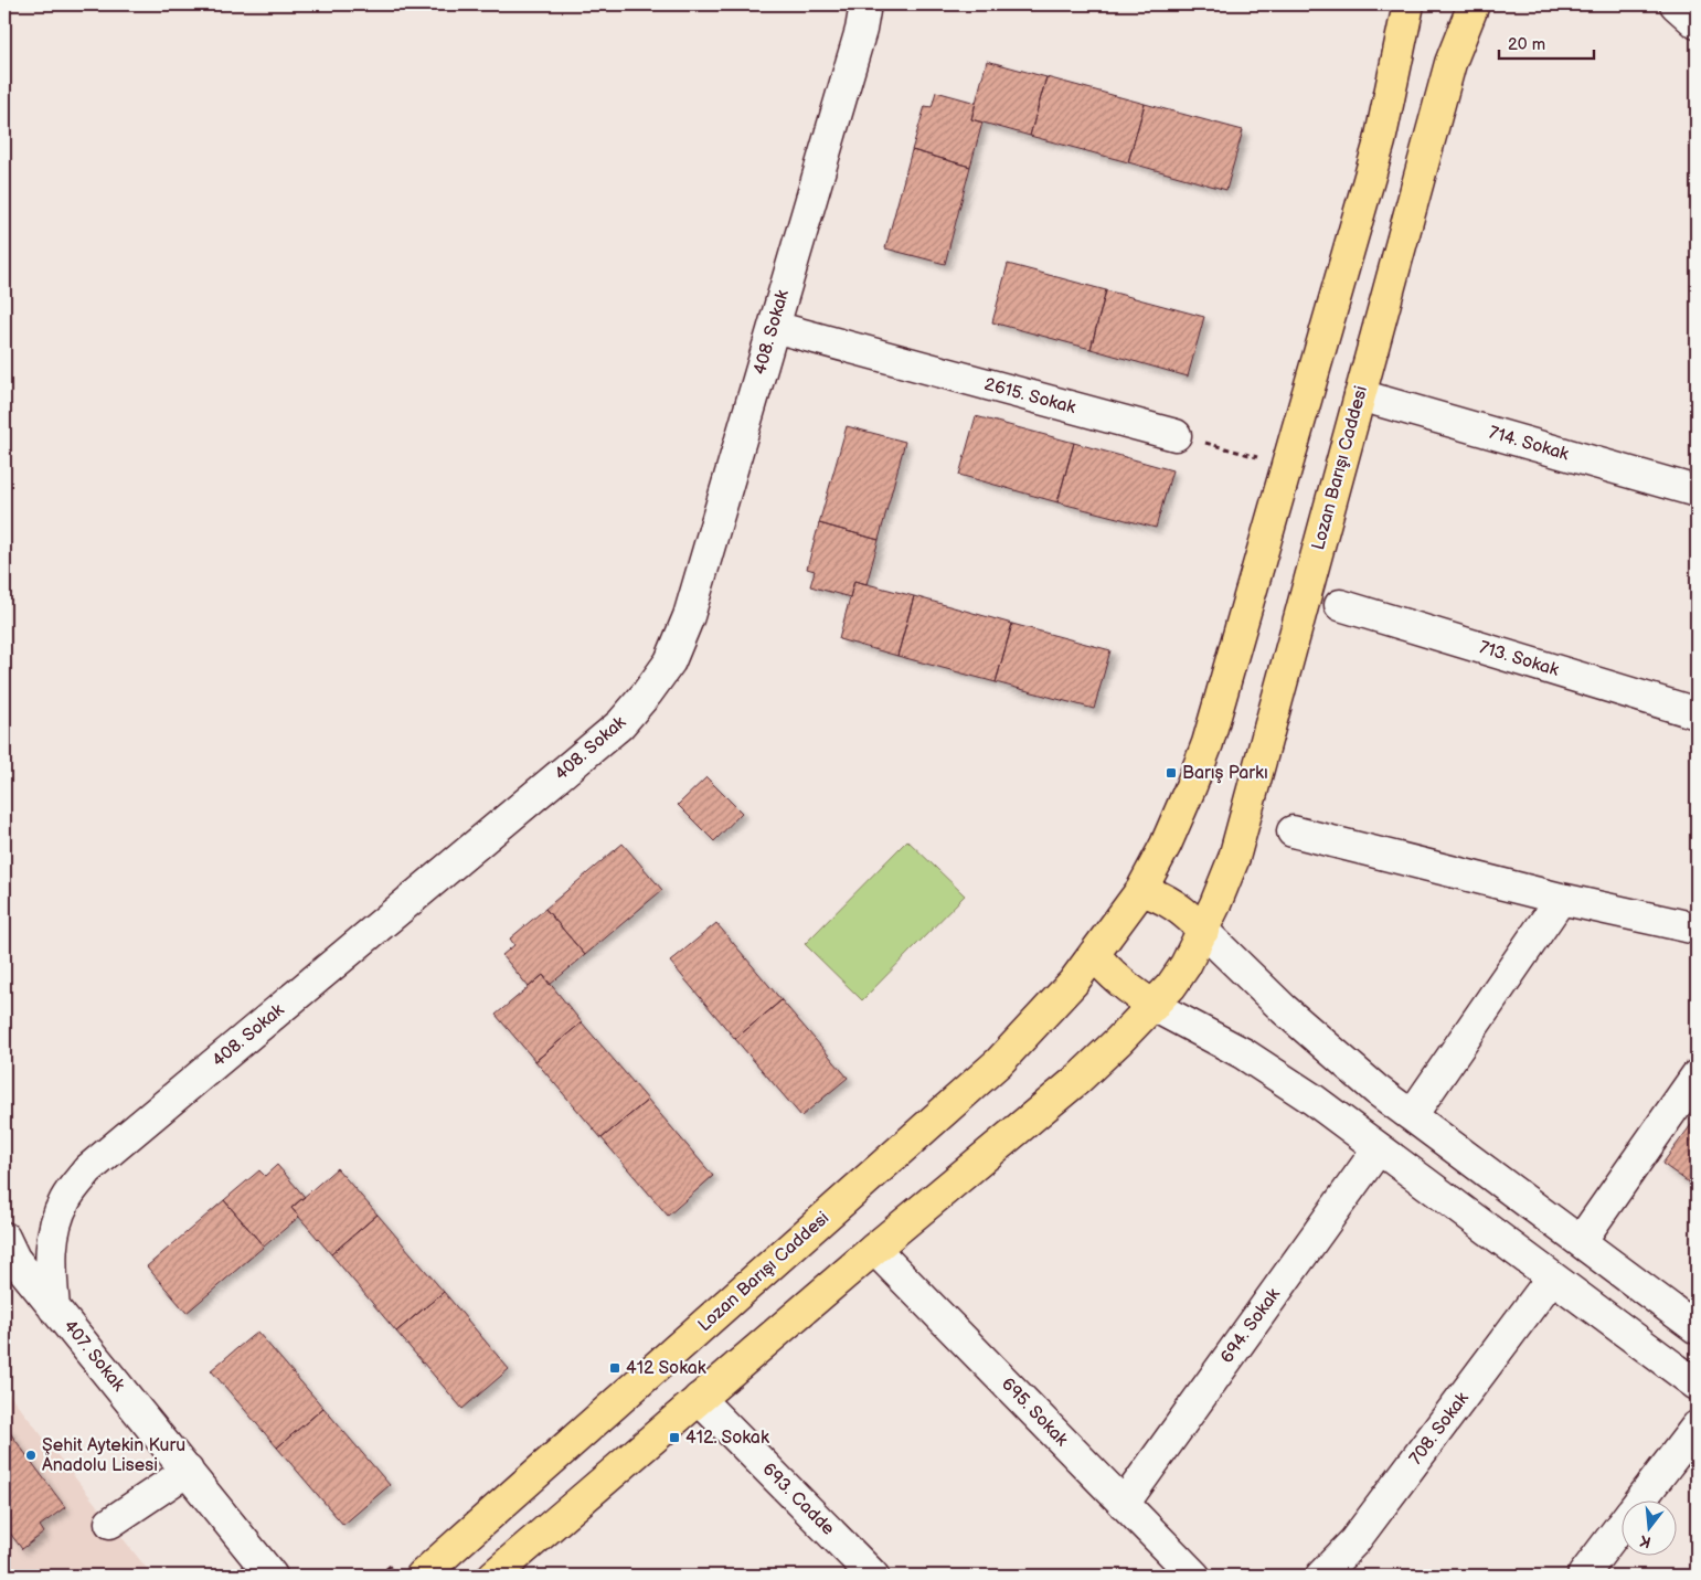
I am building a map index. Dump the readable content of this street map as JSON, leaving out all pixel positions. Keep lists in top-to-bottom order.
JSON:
{
  "streets": {
    "main road": ["Lozan Barışı Caddesi"],
    "street": [
      "408. Sokak",
      "2615. Sokak",
      "714. Sokak",
      "713. Sokak",
      "694. Sokak",
      "407. Sokak",
      "695. Sokak",
      "708. Sokak",
      "693. Cadde"
    ]
  },
  "crossings": [
    ["408. Sokak", "2615. Sokak"],
    ["408. Sokak", "407. Sokak"],
    ["714. Sokak", "Lozan Barışı Caddesi"],
    ["Lozan Barışı Caddesi", "695. Sokak"],
    ["Lozan Barışı Caddesi", "693. Cadde"],
    ["694. Sokak", "695. Sokak"]
  ],
  "places": {
    "transit": ["Barış Parkı", "412 Sokak", "412. Sokak"],
    "other": ["Şehit Aytekin Kuru Anadolu Lisesi"]
  },
  "scale_bar": "20 m",
  "north": "bottom"
}
